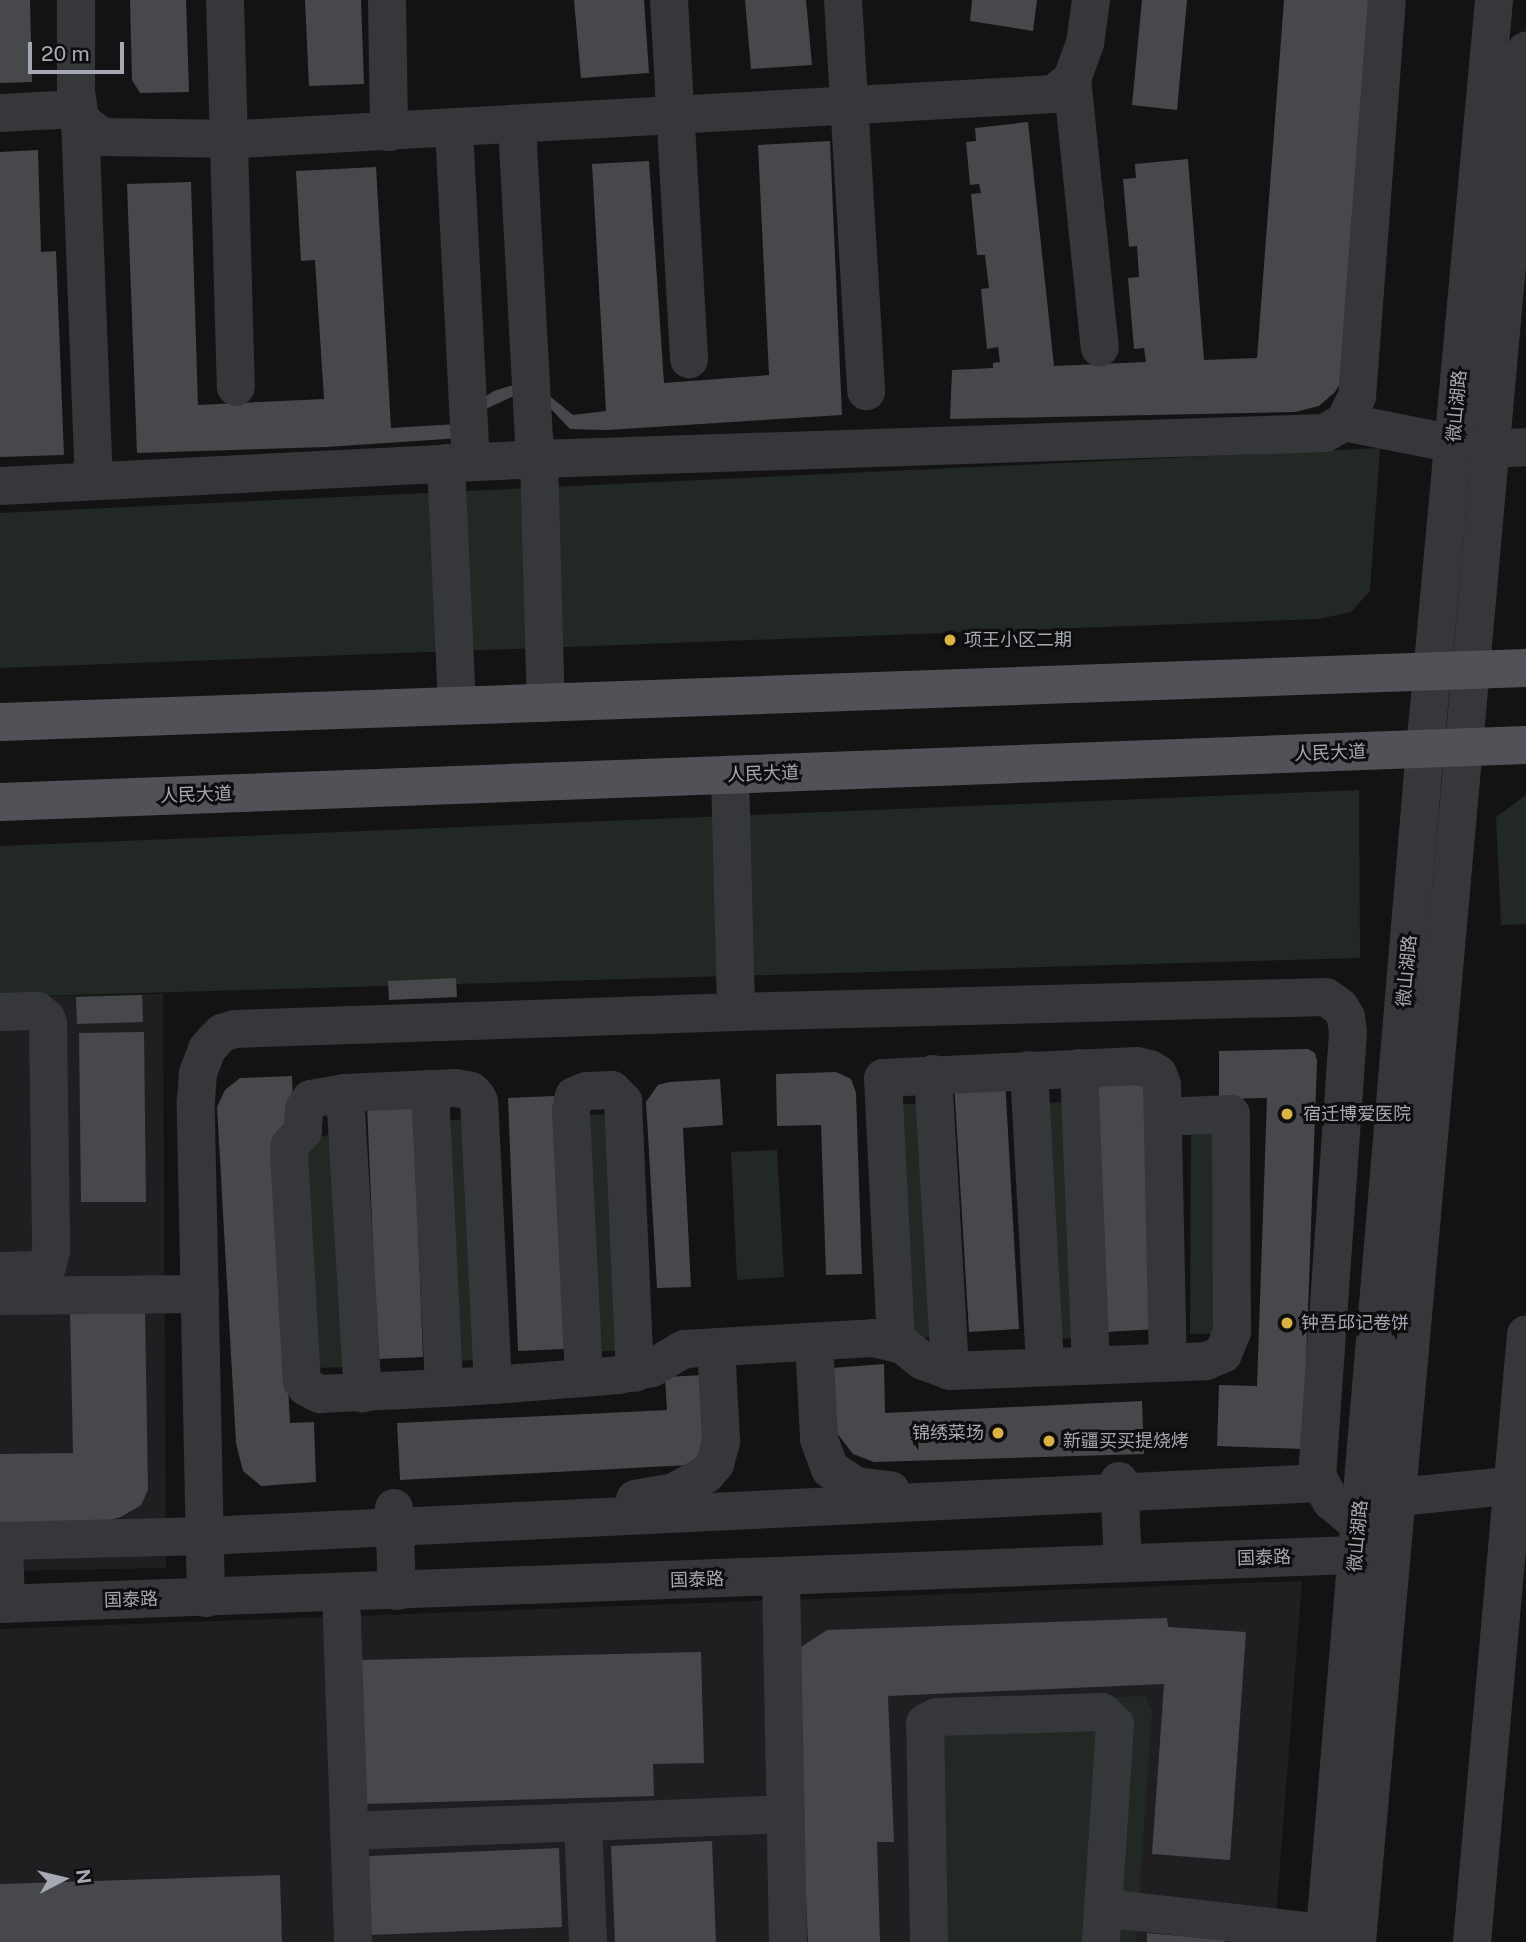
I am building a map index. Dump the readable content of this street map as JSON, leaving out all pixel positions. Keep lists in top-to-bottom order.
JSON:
{
  "streets": {
    "main road": ["人民大道"],
    "street": ["微山湖路", "国泰路"]
  },
  "crossings": [
    ["微山湖路", "人民大道"],
    ["微山湖路", "国泰路"]
  ],
  "places": [
    "项王小区二期",
    "宿迁博爱医院",
    "钟吾邱记卷饼",
    "锦绣菜场",
    "新疆买买提烧烤"
  ],
  "scale_bar": "20 m",
  "north": "right"
}
